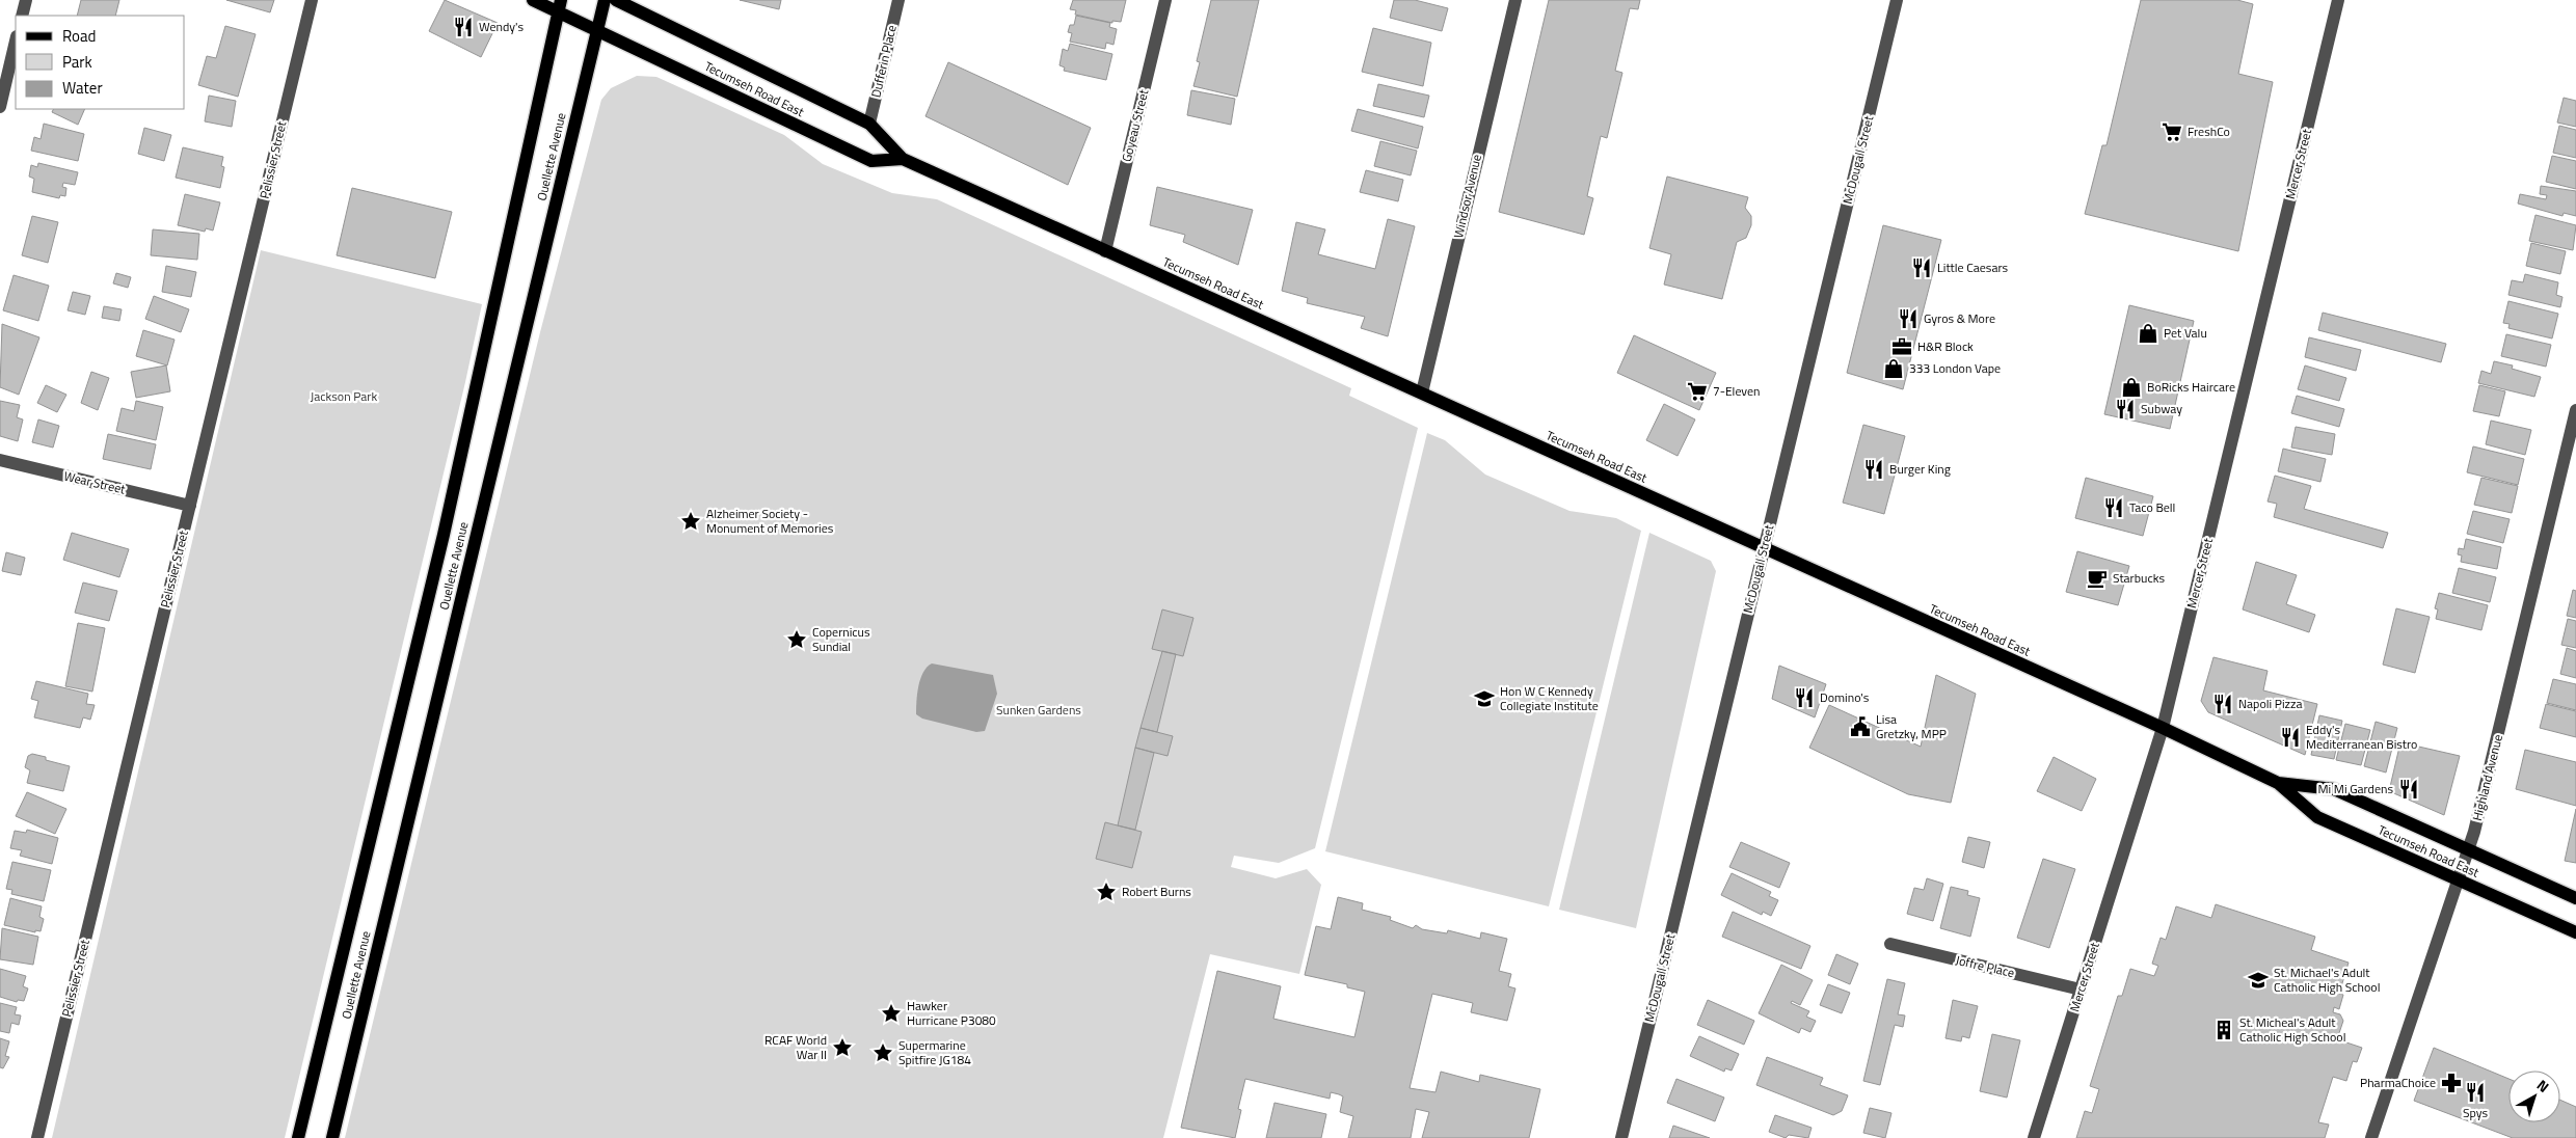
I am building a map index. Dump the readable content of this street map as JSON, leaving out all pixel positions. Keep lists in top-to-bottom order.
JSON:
{
  "streets": {
    "main road": ["Tecumseh Road East", "Ouellette Avenue"],
    "street": [
      "Dufferin Place",
      "Goyeau Street",
      "Pelissier Street",
      "McDougall Street",
      "Mercer Street",
      "Windsor Avenue",
      "Wear Street",
      "Highland Avenue",
      "Joffre Place"
    ]
  },
  "crossings": [
    ["Dufferin Place", "Tecumseh Road East"],
    ["Tecumseh Road East", "Goyeau Street"],
    ["Tecumseh Road East", "Ouellette Avenue"],
    ["Tecumseh Road East", "McDougall Street"],
    ["Tecumseh Road East", "Mercer Street"],
    ["Tecumseh Road East", "Windsor Avenue"],
    ["Tecumseh Road East", "Highland Avenue"],
    ["Pelissier Street", "Wear Street"],
    ["Mercer Street", "Joffre Place"]
  ],
  "parks": ["Jackson Park", "Sunken Gardens"],
  "places": {
    "restaurant": [
      "Wendy's",
      "Little Caesars",
      "Gyros & More",
      "Subway",
      "Burger King",
      "Taco Bell",
      "Domino's",
      "Napoli Pizza",
      "Eddy's Mediterranean Bistro",
      "Mi Mi Gardens",
      "Spys"
    ],
    "supermarket": ["FreshCo", "7-Eleven"],
    "shop": ["Pet Valu", "333 London Vape", "BoRicks Haircare"],
    "office": ["H&R Block"],
    "place": [
      "Alzheimer Society - Monument of Memories",
      "Copernicus Sundial",
      "Robert Burns",
      "Hawker Hurricane P3080",
      "RCAF World War II",
      "Supermarine Spitfire JG184"
    ],
    "cafe": ["Starbucks"],
    "school or university": ["Hon W C Kennedy Collegiate Institute", "St. Michael's Adult Catholic High School"],
    "public building": ["Lisa Gretzky, MPP"],
    "building": ["St. Micheal's Adult Catholic High School"],
    "pharmacy": ["PharmaChoice"]
  },
  "legend": ["Road", "Park", "Water"],
  "north": "top right"
}
